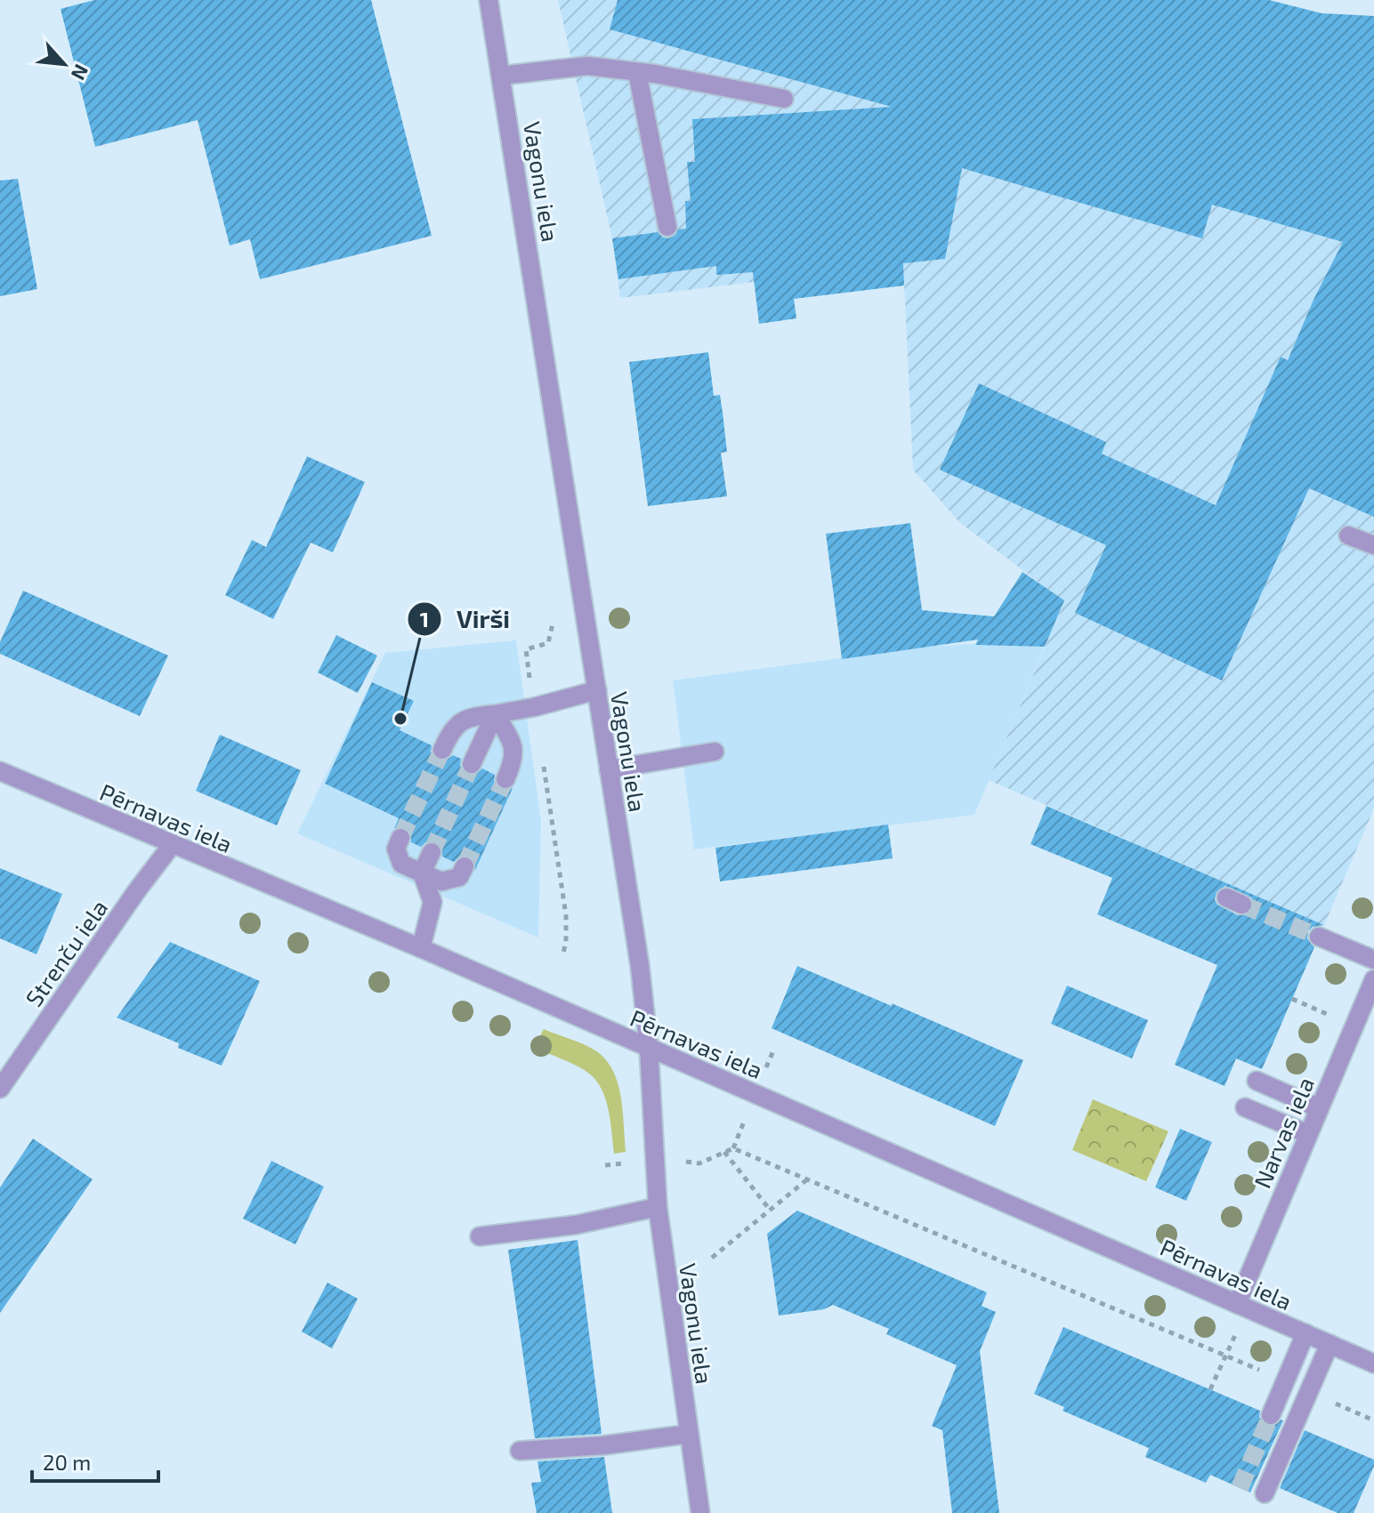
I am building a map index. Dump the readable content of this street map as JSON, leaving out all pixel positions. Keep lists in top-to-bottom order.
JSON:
{
  "streets": {
    "street": [
      "Vagonu iela",
      "Pērnavas iela",
      "Strenču iela",
      "Narvas iela"
    ]
  },
  "crossings": [
    ["Vagonu iela", "Pērnavas iela"],
    ["Pērnavas iela", "Strenču iela"],
    ["Pērnavas iela", "Narvas iela"]
  ],
  "places": ["Virši"],
  "scale_bar": "20 m",
  "north": "bottom right"
}
